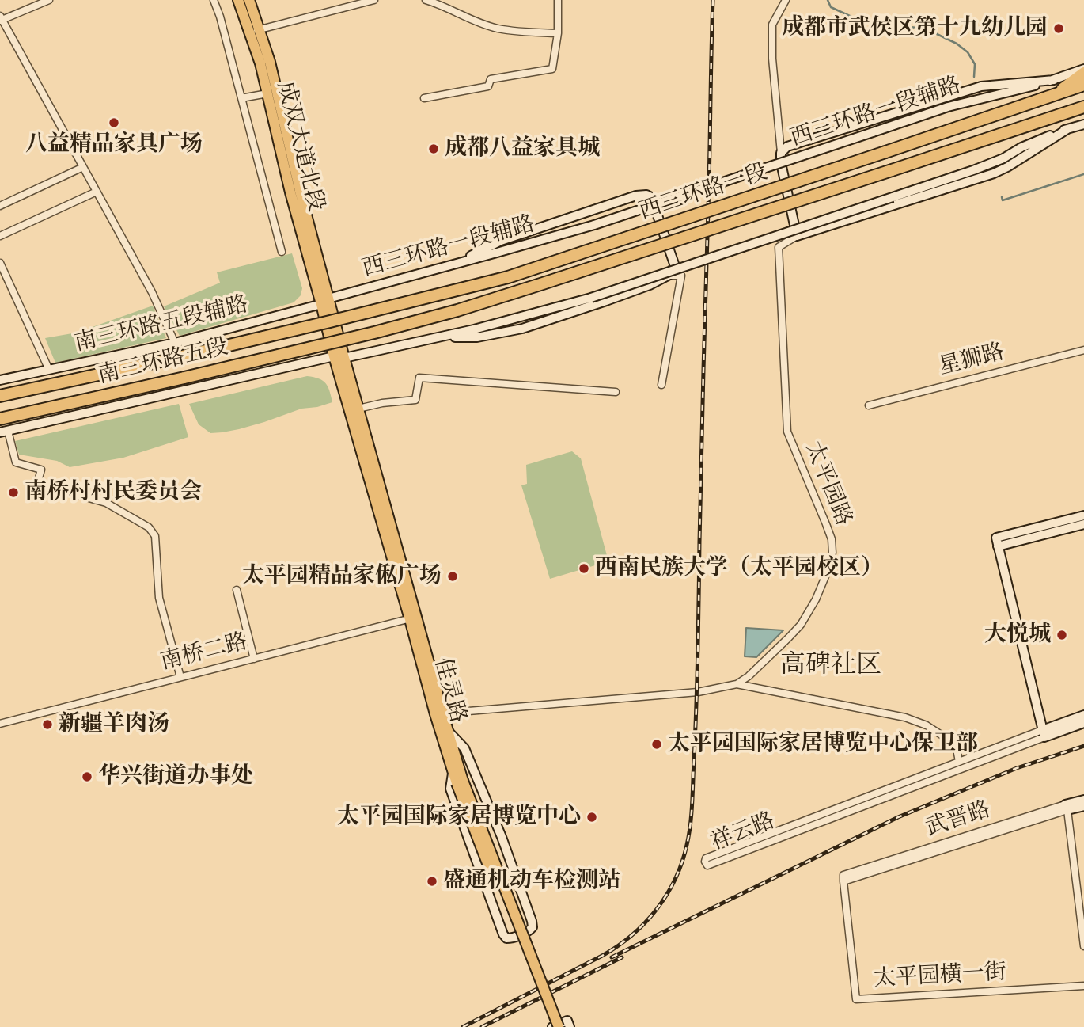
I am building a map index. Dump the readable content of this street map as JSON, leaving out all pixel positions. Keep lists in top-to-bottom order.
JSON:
{
  "streets": {
    "highway": ["西三环路一段", "南三环路五段"],
    "main road": [
      "西三环路一段辅路",
      "成双大道北段",
      "南三环路五段辅路",
      "佳灵路",
      "武晋路",
      "祥云路"
    ],
    "street": [
      "星狮路",
      "太平园路",
      "南桥二路",
      "太平园横一街"
    ]
  },
  "crossings": [
    ["西三环路一段辅路", "成双大道北段"],
    ["西三环路一段辅路", "南三环路五段辅路"],
    ["成双大道北段", "南三环路五段辅路"],
    ["西三环路一段", "南三环路五段"],
    ["太平园路", "佳灵路"],
    ["南桥二路", "佳灵路"],
    ["武晋路", "太平园横一街"]
  ],
  "districts": ["高碑社区"],
  "places": [
    "成都市武侯区第十九幼儿园",
    "八益精品家具广场",
    "成都八益家具城",
    "南桥村村民委员会",
    "西南民族大学（太平园校区）",
    "太平园精品家俬广场",
    "大悦城",
    "新疆羊肉汤",
    "太平园国际家居博览中心保卫部",
    "华兴街道办事处",
    "太平园国际家居博览中心",
    "盛通机动车检测站"
  ]
}
